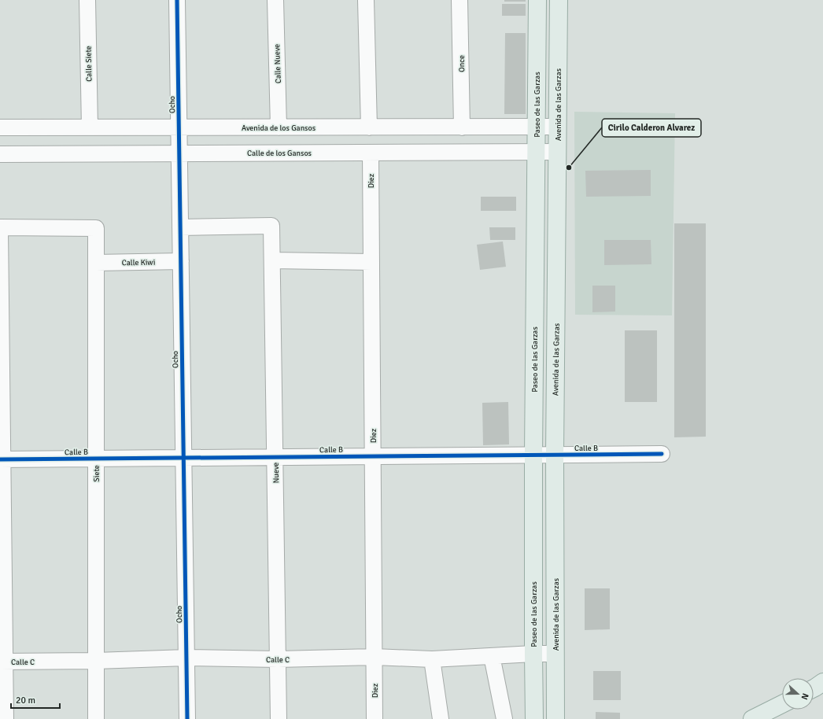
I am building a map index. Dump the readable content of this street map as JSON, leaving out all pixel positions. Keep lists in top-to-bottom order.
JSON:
{
  "streets": {
    "main road": ["Paseo de las Garzas", "Avenida de las Garzas"],
    "street": [
      "Calle Siete",
      "Calle Nueve",
      "Once",
      "Ocho",
      "Avenida de los Gansos",
      "Calle de los Gansos",
      "Diez",
      "Calle Kiwi",
      "Calle B",
      "Nueve",
      "Siete",
      "Calle C"
    ]
  },
  "crossings": [
    ["Calle Siete", "Avenida de los Gansos"],
    ["Calle Nueve", "Avenida de los Gansos"],
    ["Once", "Avenida de los Gansos"],
    ["Ocho", "Avenida de los Gansos"],
    ["Ocho", "Calle de los Gansos"],
    ["Ocho", "Calle Kiwi"],
    ["Ocho", "Calle B"],
    ["Ocho", "Nueve"],
    ["Ocho", "Calle C"],
    ["Paseo de las Garzas", "Avenida de los Gansos"],
    ["Paseo de las Garzas", "Calle de los Gansos"],
    ["Paseo de las Garzas", "Calle B"],
    ["Paseo de las Garzas", "Calle C"],
    ["Avenida de las Garzas", "Avenida de los Gansos"],
    ["Avenida de las Garzas", "Calle de los Gansos"],
    ["Avenida de las Garzas", "Calle B"],
    ["Avenida de las Garzas", "Calle C"],
    ["Calle de los Gansos", "Diez"],
    ["Diez", "Calle B"],
    ["Diez", "Calle C"],
    ["Calle Kiwi", "Siete"],
    ["Calle B", "Nueve"],
    ["Calle B", "Siete"],
    ["Nueve", "Calle C"],
    ["Siete", "Calle C"]
  ],
  "places": ["Cirilo Calderon Alvarez"],
  "scale_bar": "20 m",
  "north": "right"
}
